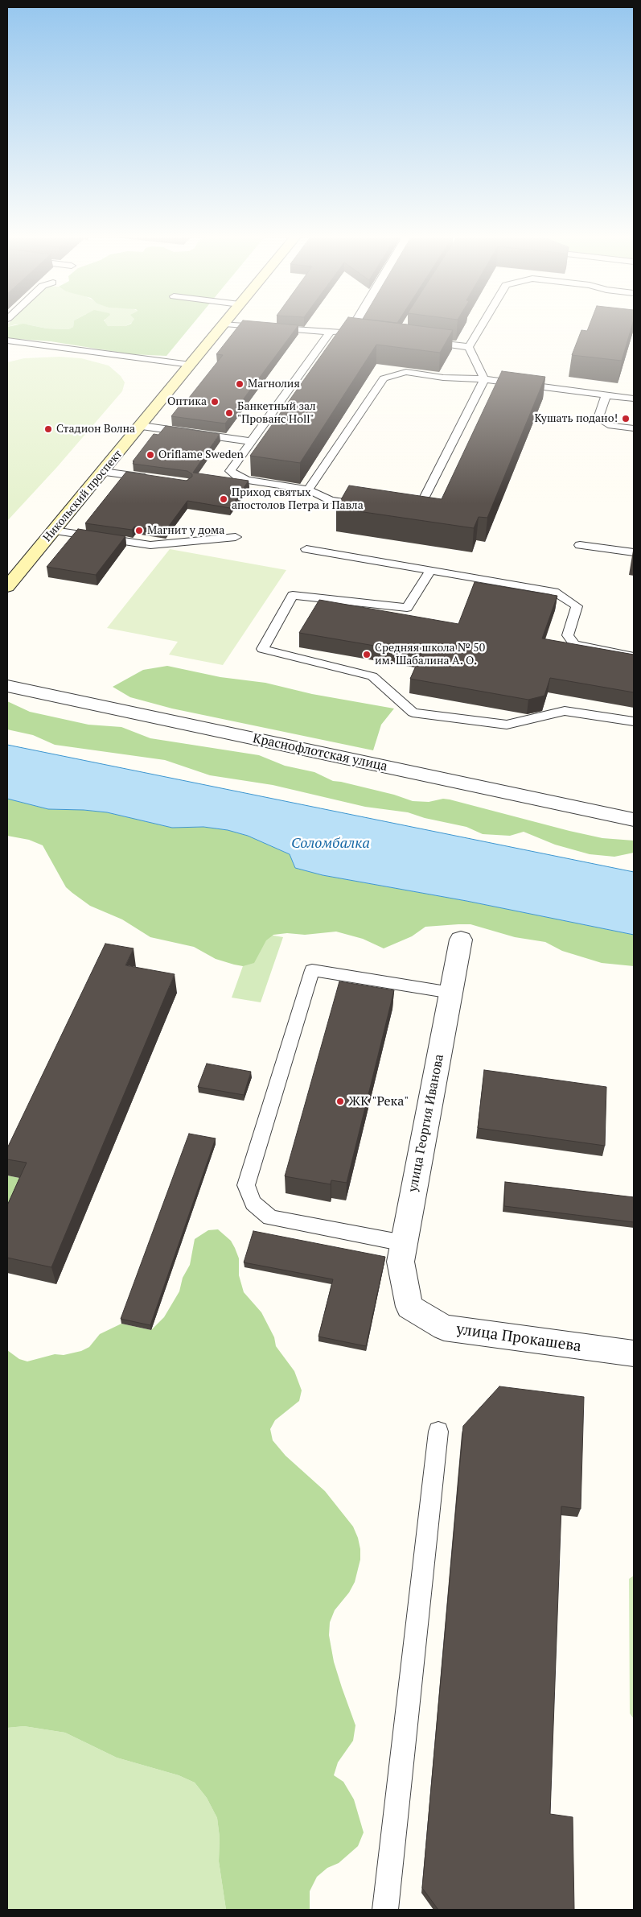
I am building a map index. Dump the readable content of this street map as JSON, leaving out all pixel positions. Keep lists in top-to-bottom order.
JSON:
{
  "streets": {
    "main road": ["Никольский проспект"],
    "street": ["Краснофлотская улица", "улица Георгия Иванова", "улица Прокашева"]
  },
  "crossings": [
    ["улица Георгия Иванова", "улица Прокашева"]
  ],
  "water": ["Соломбалка"],
  "places": [
    "Магнолия",
    "Оптика",
    "Банкетный зал \"Прованс Holl\"",
    "Кушать подано!",
    "Стадион Волна",
    "Oriflame Sweden",
    "Приход святых апостолов Петра и Павла",
    "Магнит у дома",
    "Средняя школа № 50 им. Шабалина А. О.",
    "ЖК \"Река\""
  ]
}
